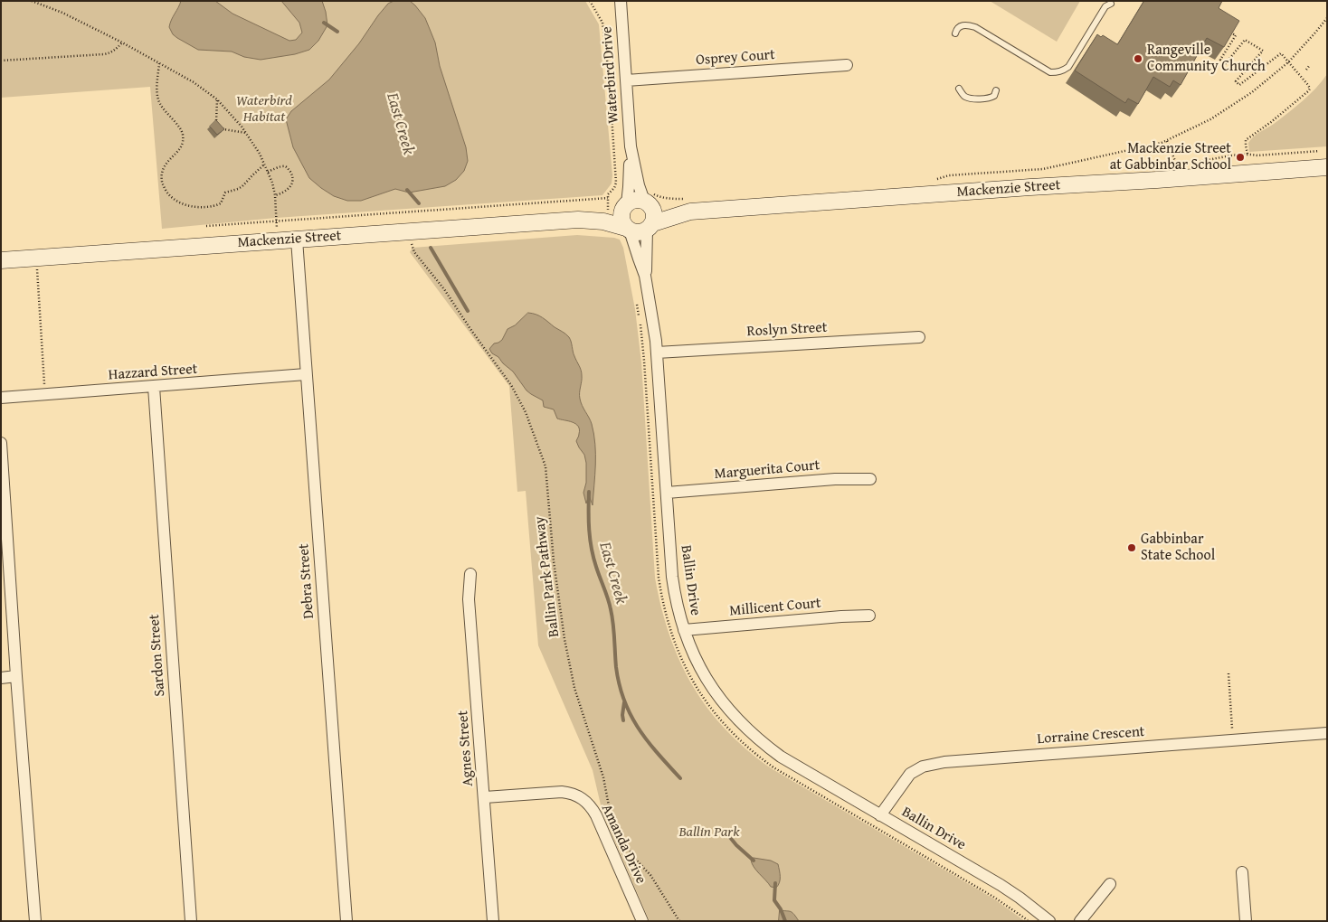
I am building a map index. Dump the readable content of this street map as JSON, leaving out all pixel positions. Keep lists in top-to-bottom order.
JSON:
{
  "streets": {
    "main road": ["Mackenzie Street"],
    "street": [
      "Osprey Court",
      "Waterbird Drive",
      "Roslyn Street",
      "Hazzard Street",
      "Marguerita Court",
      "Ballin Drive",
      "Debra Street",
      "Millicent Court",
      "Sardon Street",
      "Lorraine Crescent",
      "Agnes Street",
      "Amanda Drive"
    ],
    "path": ["Ballin Park Pathway"]
  },
  "crossings": [
    ["Osprey Court", "Waterbird Drive"],
    ["Waterbird Drive", "Mackenzie Street"],
    ["Waterbird Drive", "Ballin Drive"],
    ["Mackenzie Street", "Ballin Drive"],
    ["Mackenzie Street", "Debra Street"],
    ["Roslyn Street", "Ballin Drive"],
    ["Hazzard Street", "Debra Street"],
    ["Hazzard Street", "Sardon Street"],
    ["Marguerita Court", "Ballin Drive"],
    ["Ballin Drive", "Millicent Court"],
    ["Ballin Drive", "Lorraine Crescent"],
    ["Agnes Street", "Amanda Drive"]
  ],
  "water": ["East Creek"],
  "parks": ["Waterbird Habitat", "Ballin Park"],
  "places": ["Rangeville Community Church", "Mackenzie Street at Gabbinbar School", "Gabbinbar State School"]
}
